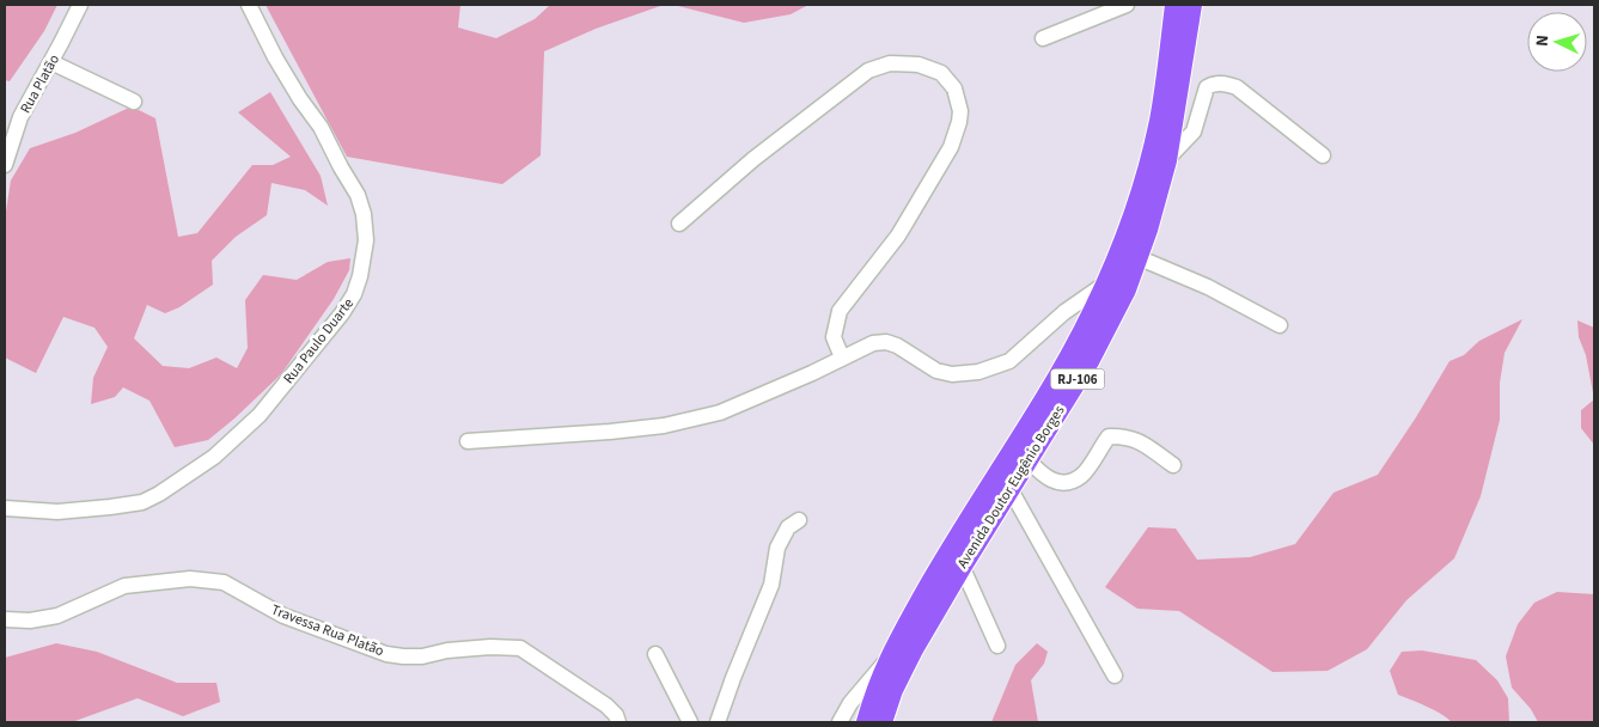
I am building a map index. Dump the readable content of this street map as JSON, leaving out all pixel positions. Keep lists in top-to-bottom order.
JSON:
{
  "streets": {
    "highway": ["RJ-106", "Avenida Doutor Eugênio Borges"],
    "street": ["Rua Platão", "Rua Paulo Duarte", "Travessa Rua Platão"]
  },
  "north": "left"
}
